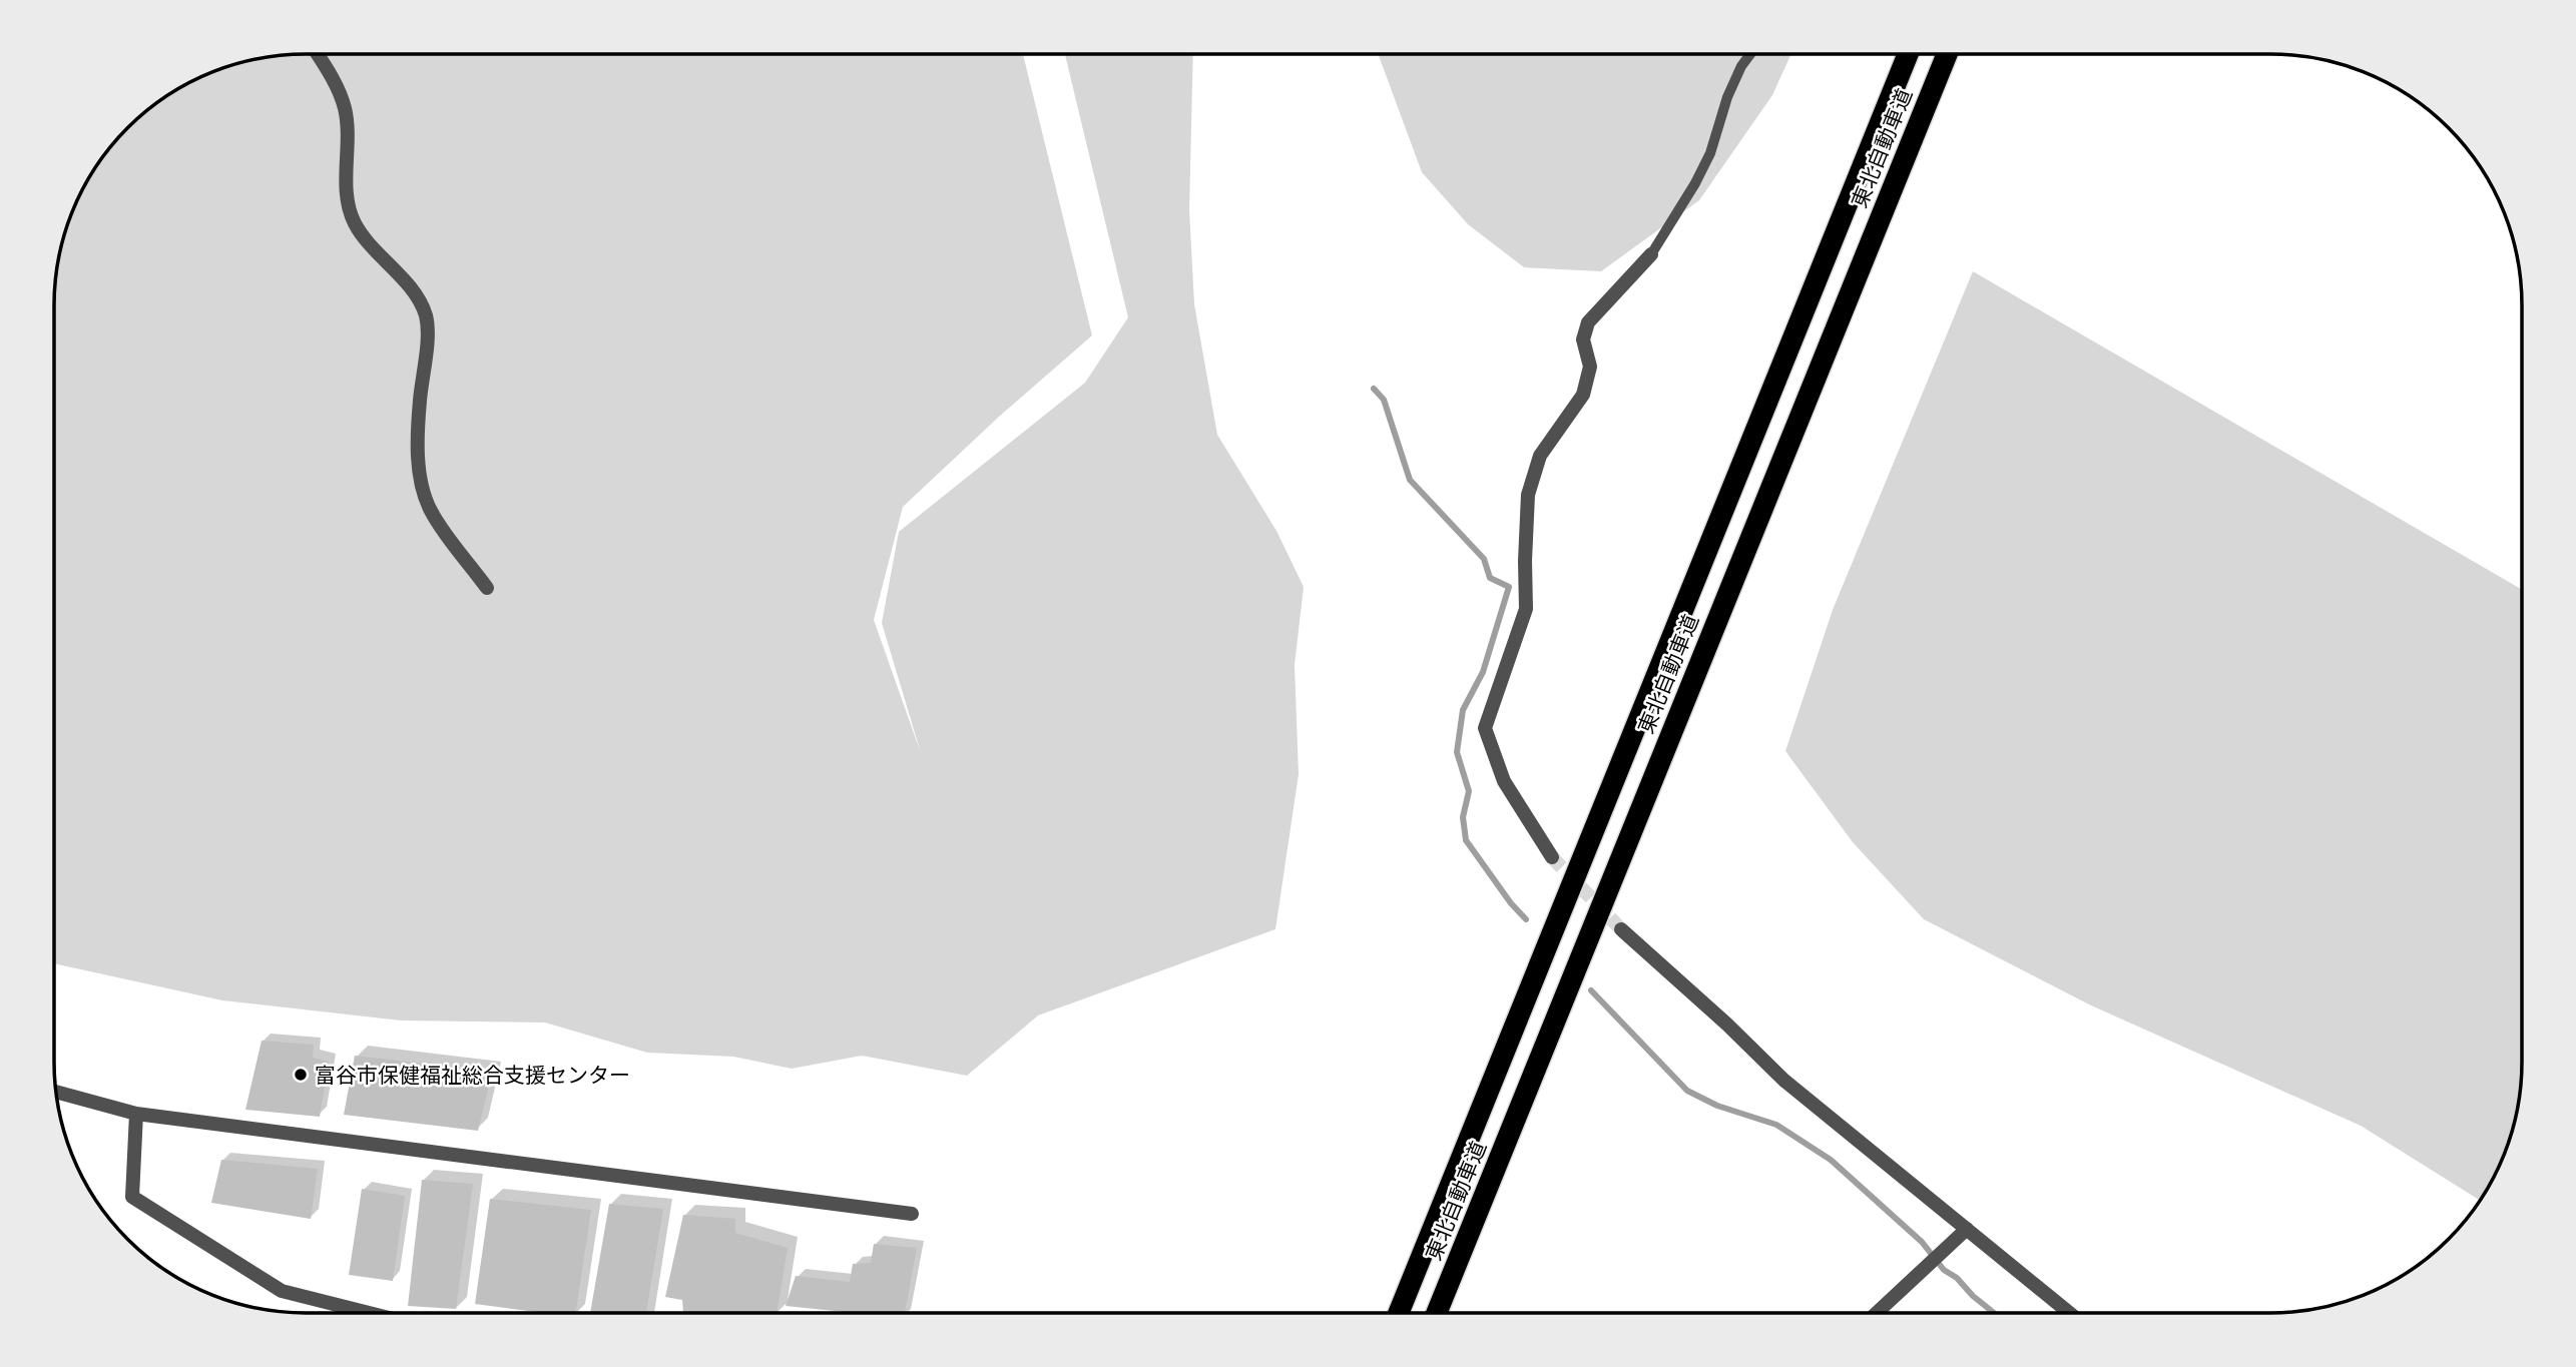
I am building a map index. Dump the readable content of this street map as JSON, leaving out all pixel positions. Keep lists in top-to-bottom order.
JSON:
{
  "streets": {
    "highway": ["東北自動車道"]
  },
  "places": ["富谷市保健福祉総合支援センター"]
}
